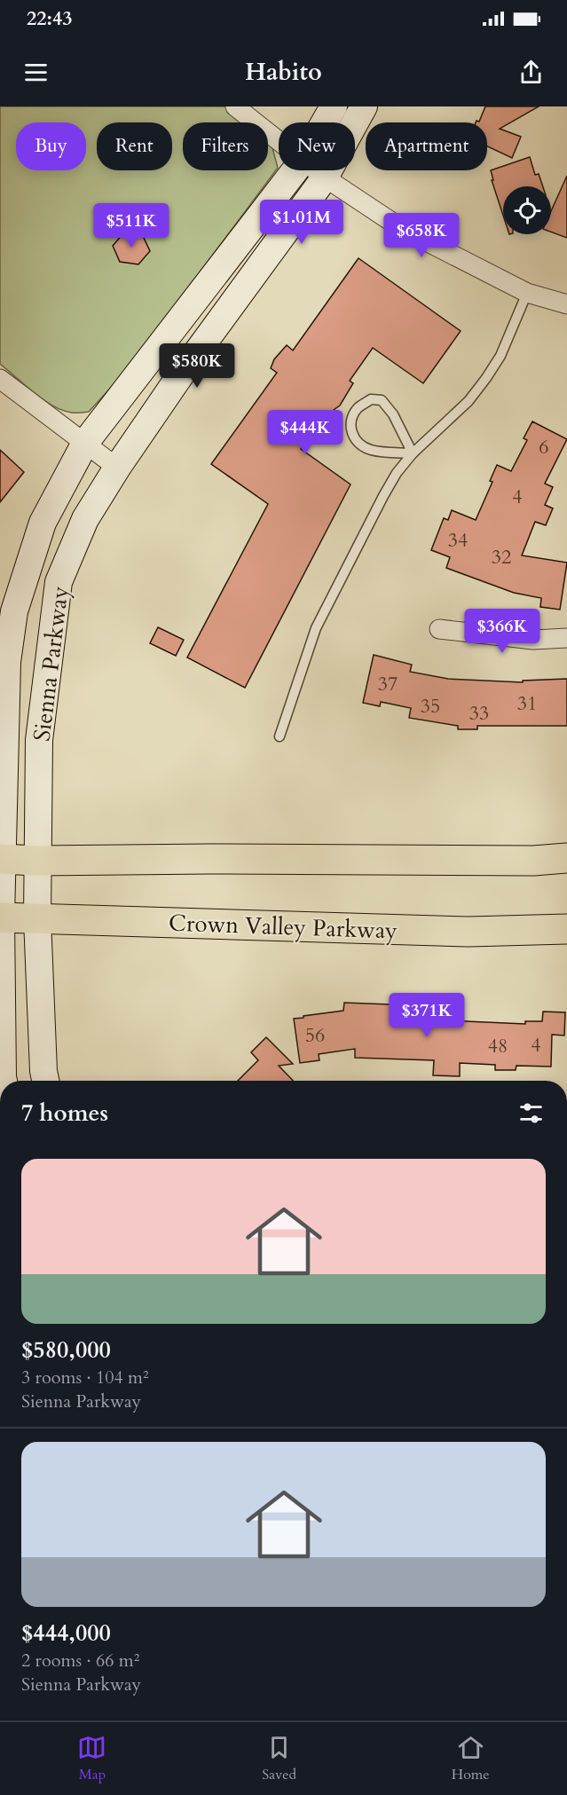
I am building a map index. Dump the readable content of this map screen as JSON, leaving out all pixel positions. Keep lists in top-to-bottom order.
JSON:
{
  "streets": {
    "main road": ["Sienna Parkway", "Crown Valley Parkway"]
  },
  "crossings": [
    ["Sienna Parkway", "Crown Valley Parkway"]
  ],
  "house_numbers": [
    "6",
    "4",
    "34",
    "32",
    "37",
    "31",
    "35",
    "33",
    "56",
    "4",
    "48"
  ],
  "page": {
    "status": "22:43",
    "header": "Habito",
    "chip": [
      "Buy",
      "Rent",
      "Filters",
      "New",
      "Apartment"
    ],
    "price": [
      "$1.01M",
      "$511K",
      "$658K",
      "$580K",
      "$444K",
      "$366K",
      "$371K"
    ],
    "heading": "7 homes",
    "list": [
      {
        "name": "$580,000",
        "note": "3 rooms · 104 m² · Sienna Parkway"
      },
      {
        "name": "$444,000",
        "note": "2 rooms · 66 m² · Sienna Parkway"
      }
    ],
    "tabs": ["Map", "Saved", "Home"]
  }
}
